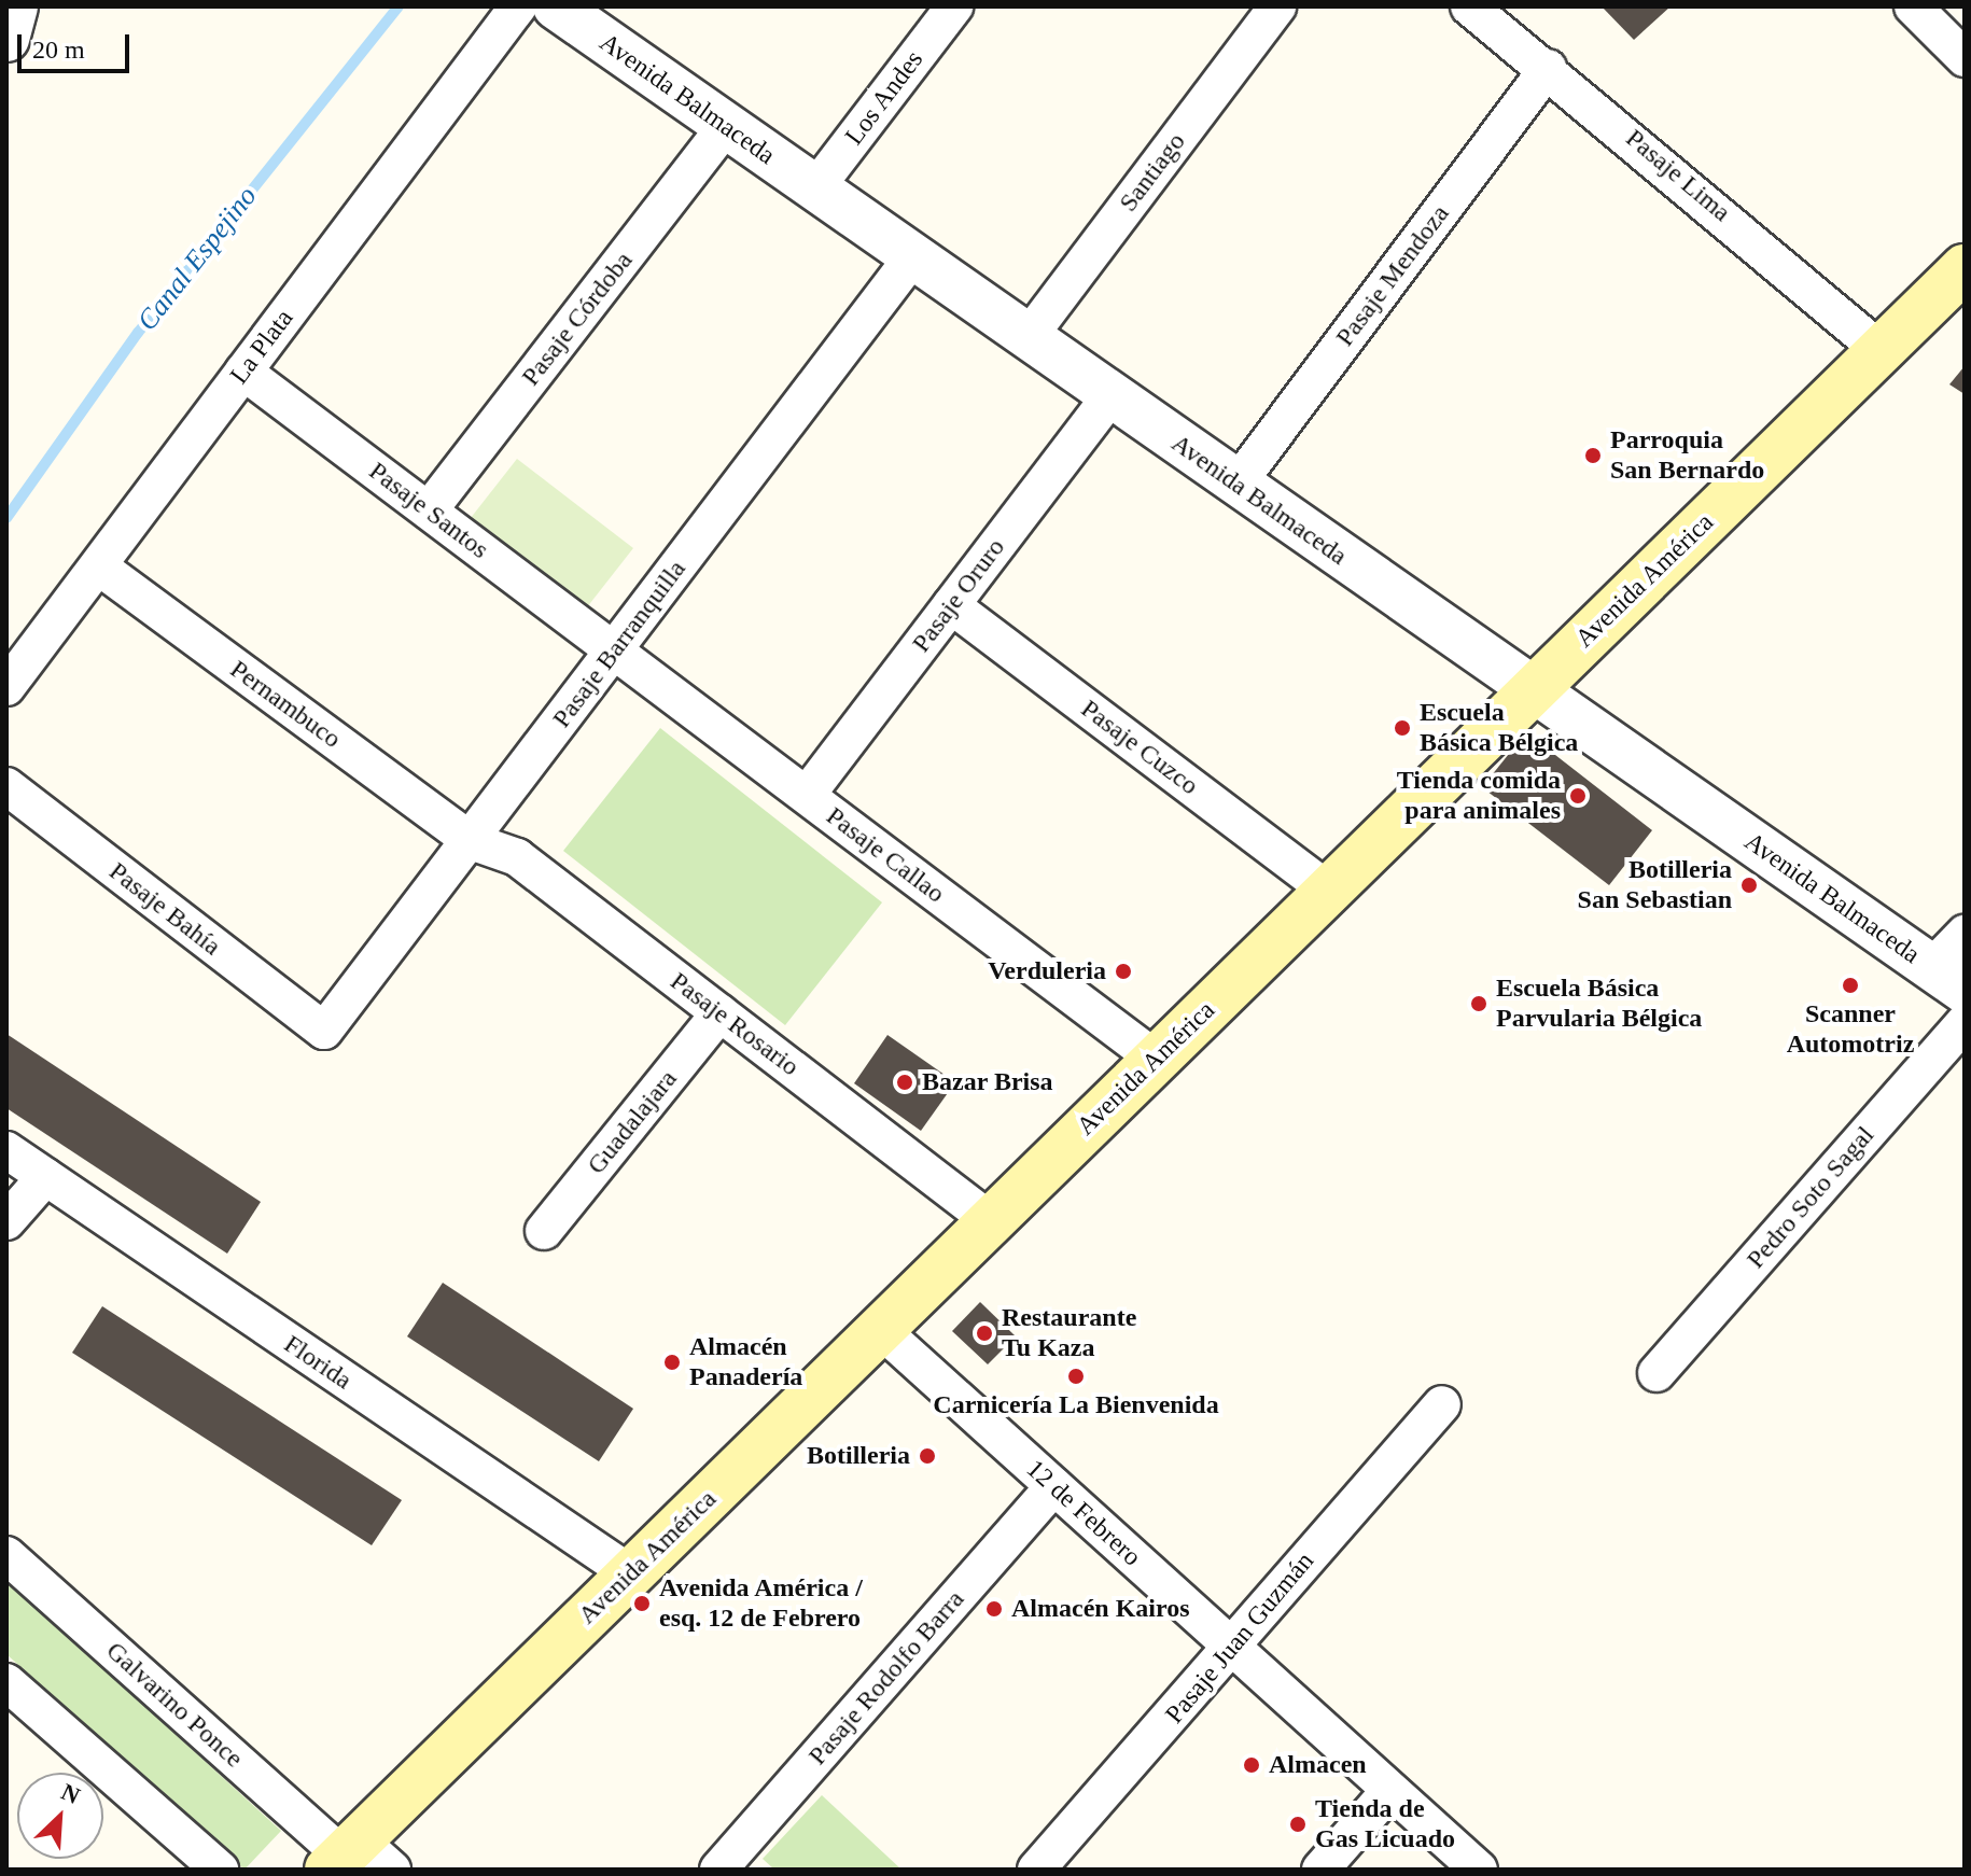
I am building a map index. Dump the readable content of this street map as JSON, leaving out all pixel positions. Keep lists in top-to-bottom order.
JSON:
{
  "streets": {
    "main road": ["Avenida América"],
    "street": [
      "Los Andes",
      "Avenida Balmaceda",
      "Santiago",
      "Pasaje Lima",
      "Pasaje Mendoza",
      "Pasaje Córdoba",
      "La Plata",
      "Pasaje Santos",
      "Pasaje Oruro",
      "Pasaje Barranquilla",
      "Pernambuco",
      "Pasaje Cuzco",
      "Pasaje Callao",
      "Pasaje Bahía",
      "Pasaje Rosario",
      "Guadalajara",
      "Pedro Soto Sagal",
      "Florida",
      "12 de Febrero",
      "Pasaje Juan Guzmán",
      "Pasaje Rodolfo Barra",
      "Galvarino Ponce"
    ]
  },
  "crossings": [
    ["Los Andes", "Avenida Balmaceda"],
    ["Avenida Balmaceda", "Santiago"],
    ["Avenida Balmaceda", "Pasaje Mendoza"],
    ["Avenida Balmaceda", "Pasaje Córdoba"],
    ["Avenida Balmaceda", "Avenida América"],
    ["Avenida Balmaceda", "Pasaje Oruro"],
    ["Avenida Balmaceda", "Pasaje Barranquilla"],
    ["Pasaje Lima", "Pasaje Mendoza"],
    ["Pasaje Lima", "Avenida América"],
    ["Pasaje Córdoba", "Pasaje Santos"],
    ["La Plata", "Pasaje Santos"],
    ["La Plata", "Pernambuco"],
    ["Pasaje Santos", "Pasaje Barranquilla"],
    ["Pasaje Santos", "Pasaje Callao"],
    ["Avenida América", "Pasaje Cuzco"],
    ["Avenida América", "Pasaje Callao"],
    ["Avenida América", "Pasaje Rosario"],
    ["Avenida América", "Florida"],
    ["Avenida América", "12 de Febrero"],
    ["Avenida América", "Galvarino Ponce"],
    ["Pasaje Oruro", "Pasaje Cuzco"],
    ["Pasaje Oruro", "Pasaje Callao"],
    ["Pasaje Barranquilla", "Pernambuco"],
    ["Pasaje Barranquilla", "Pasaje Callao"],
    ["Pasaje Barranquilla", "Pasaje Bahía"],
    ["Pasaje Barranquilla", "Pasaje Rosario"],
    ["Pernambuco", "Pasaje Rosario"],
    ["Pasaje Rosario", "Guadalajara"],
    ["12 de Febrero", "Pasaje Juan Guzmán"],
    ["12 de Febrero", "Pasaje Rodolfo Barra"]
  ],
  "water": ["Canal Espejino"],
  "places": [
    "Parroquia San Bernardo",
    "Escuela Básica Bélgica",
    "Tienda comida para animales",
    "Botilleria San Sebastian",
    "Verduleria",
    "Scanner Automotriz",
    "Escuela Básica Parvularia Bélgica",
    "Bazar Brisa",
    "Restaurante Tu Kaza",
    "Almacén Panadería",
    "Carnicería La Bienvenida",
    "Botilleria",
    "Avenida América / esq. 12 de Febrero",
    "Almacén Kairos",
    "Almacen",
    "Tienda de Gas Licuado"
  ],
  "scale_bar": "20 m",
  "north": "top right"
}
